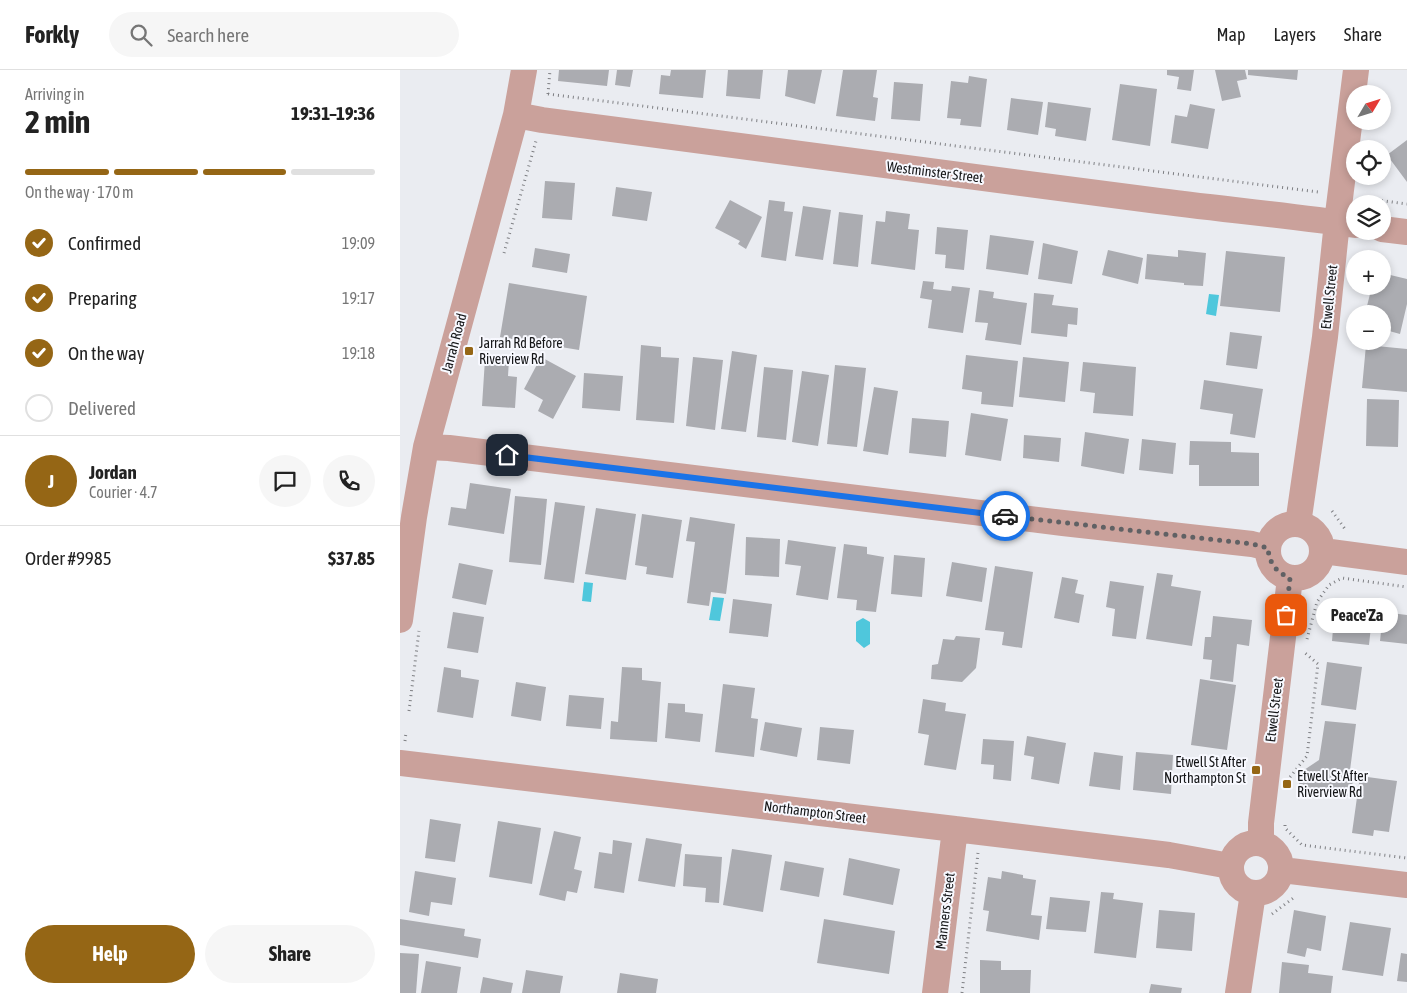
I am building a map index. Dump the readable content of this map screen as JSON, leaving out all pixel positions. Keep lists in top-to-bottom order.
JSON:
{
  "streets": {
    "street": [
      "Westminster Street",
      "Etwell Street",
      "Jarrah Road",
      "Northampton Street",
      "Manners Street"
    ]
  },
  "crossings": [
    ["Westminster Street", "Etwell Street"],
    ["Westminster Street", "Jarrah Road"],
    ["Etwell Street", "Northampton Street"],
    ["Northampton Street", "Manners Street"]
  ],
  "places": {
    "transit": ["Jarrah Rd Before Riverview Rd", "Etwell St After Northampton St", "Etwell St After Riverview Rd"],
    "other": ["Peace'Za"]
  },
  "north": "top right",
  "page": {
    "header": "Forkly",
    "search": "Search here",
    "nav": ["Map", "Layers", "Share"],
    "heading": ["2 min", "Arriving in", "19:31–19:36"],
    "panel": [
      "Jordan",
      "Courier · 4.7",
      "Order #9985",
      "$37.85"
    ],
    "map_buttons": ["+", "−"],
    "bar": "On the way · 170 m",
    "list": [
      ["Confirmed", "19:09"],
      ["Preparing", "19:17"],
      ["On the way", "19:18"],
      "Delivered"
    ],
    "round": "J",
    "bubble": "Peace'Za",
    "buttons": ["Help", "Share"]
  }
}
